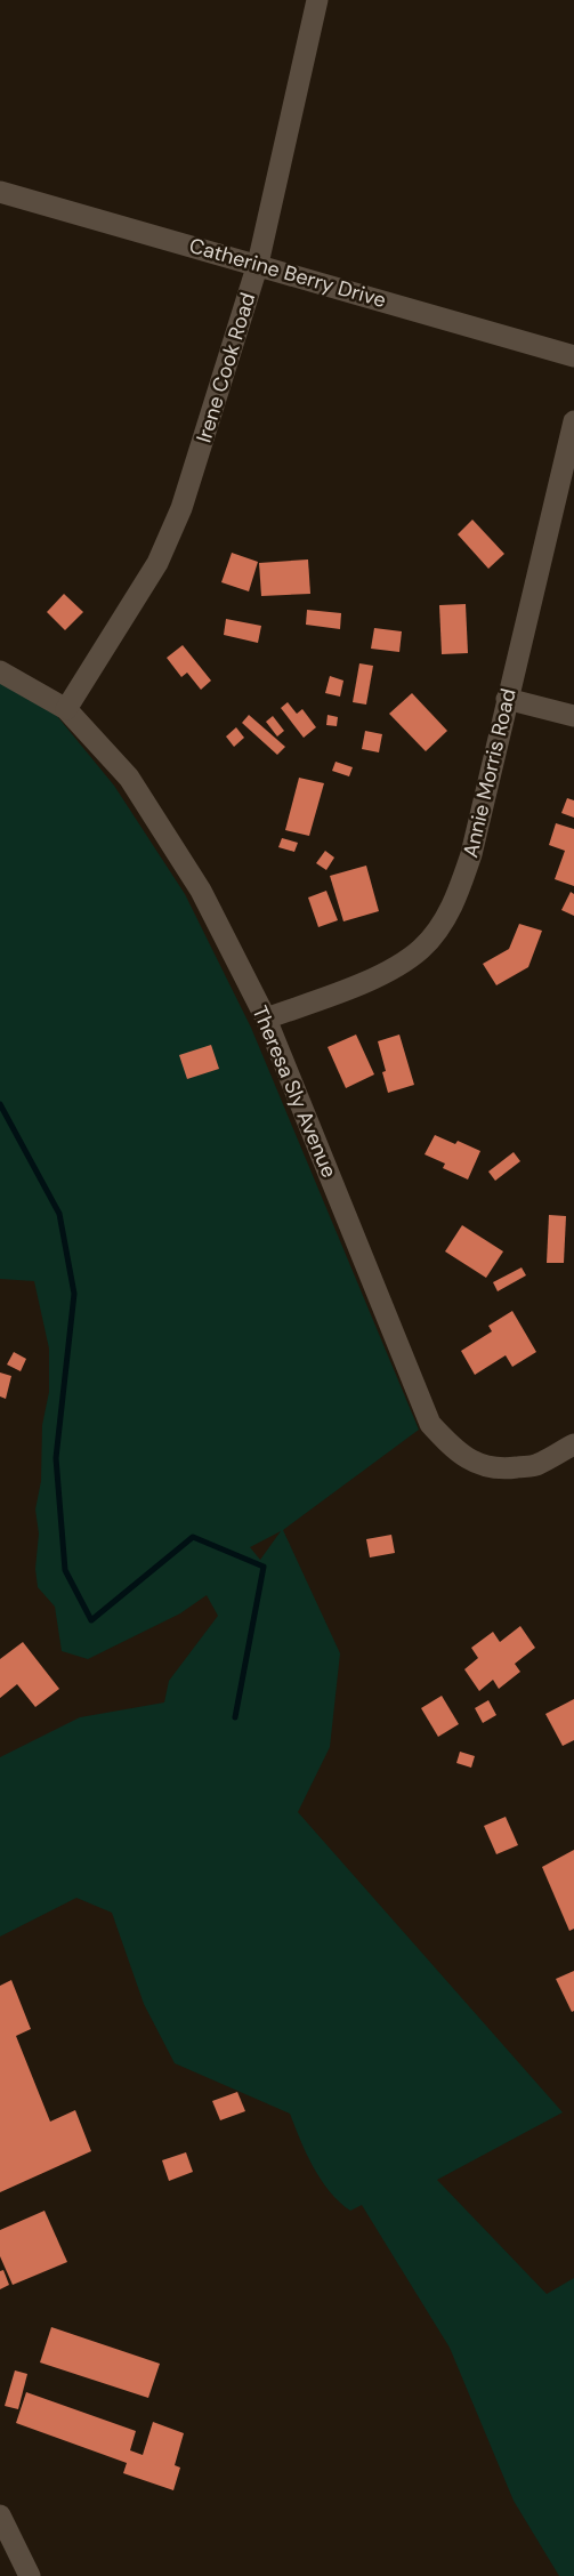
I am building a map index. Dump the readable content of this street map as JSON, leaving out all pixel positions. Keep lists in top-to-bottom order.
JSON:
{
  "streets": {
    "street": [
      "Catherine Berry Drive",
      "Irene Cook Road",
      "Annie Morris Road",
      "Theresa Sly Avenue"
    ]
  },
  "crossings": [
    ["Catherine Berry Drive", "Irene Cook Road"],
    ["Irene Cook Road", "Theresa Sly Avenue"],
    ["Annie Morris Road", "Theresa Sly Avenue"]
  ]
}
